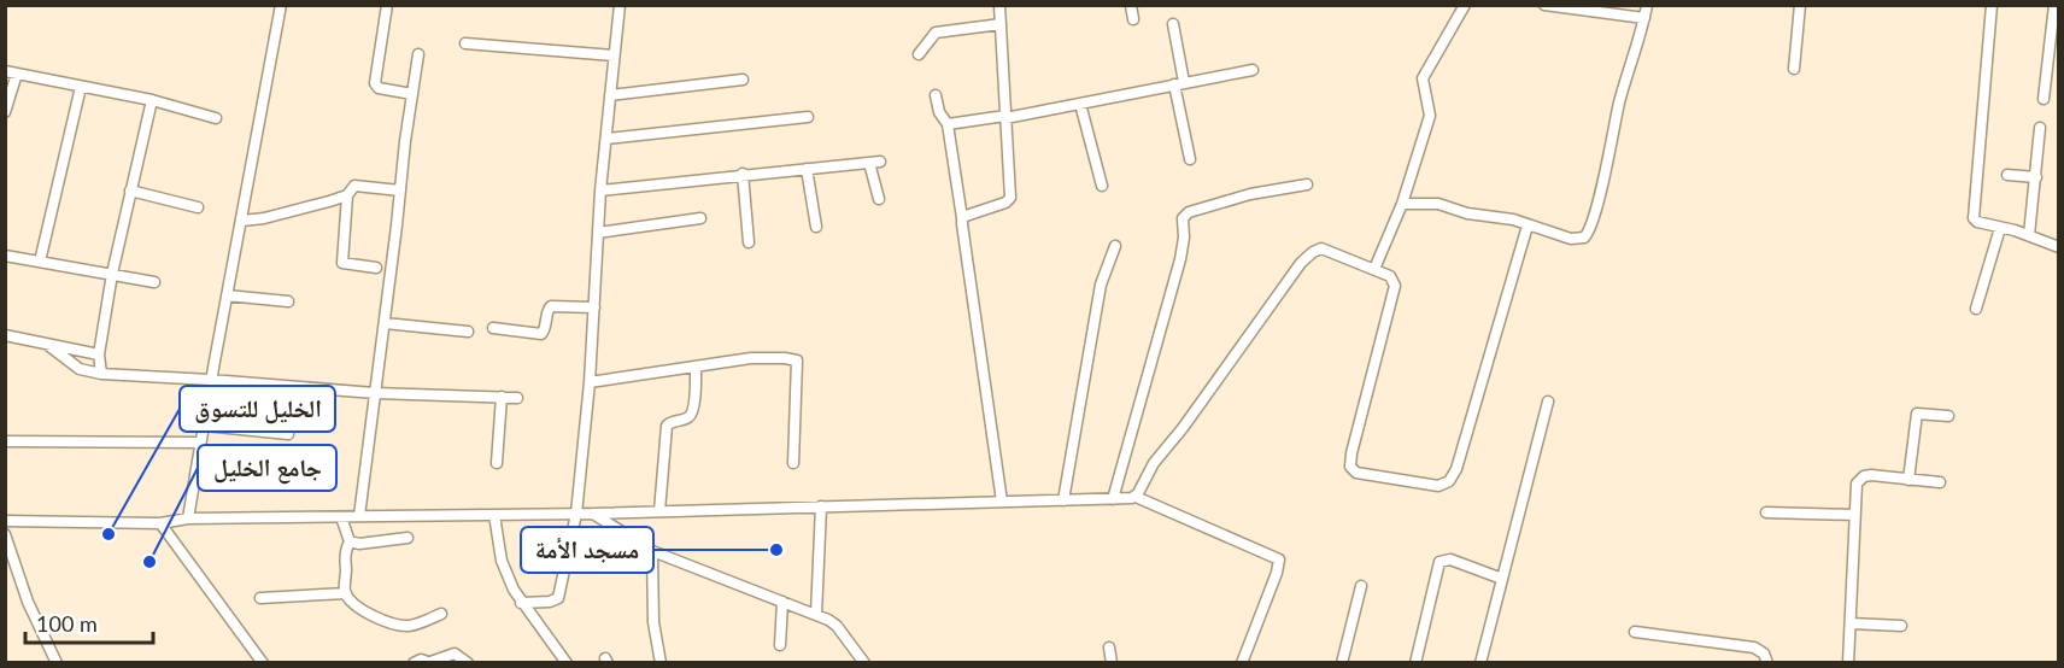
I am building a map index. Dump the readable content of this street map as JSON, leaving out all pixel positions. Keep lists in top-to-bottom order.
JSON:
{
  "places": ["الخليل للتسوق", "مسجد الأمة", "جامع الخليل"],
  "scale_bar": "100 m"
}
